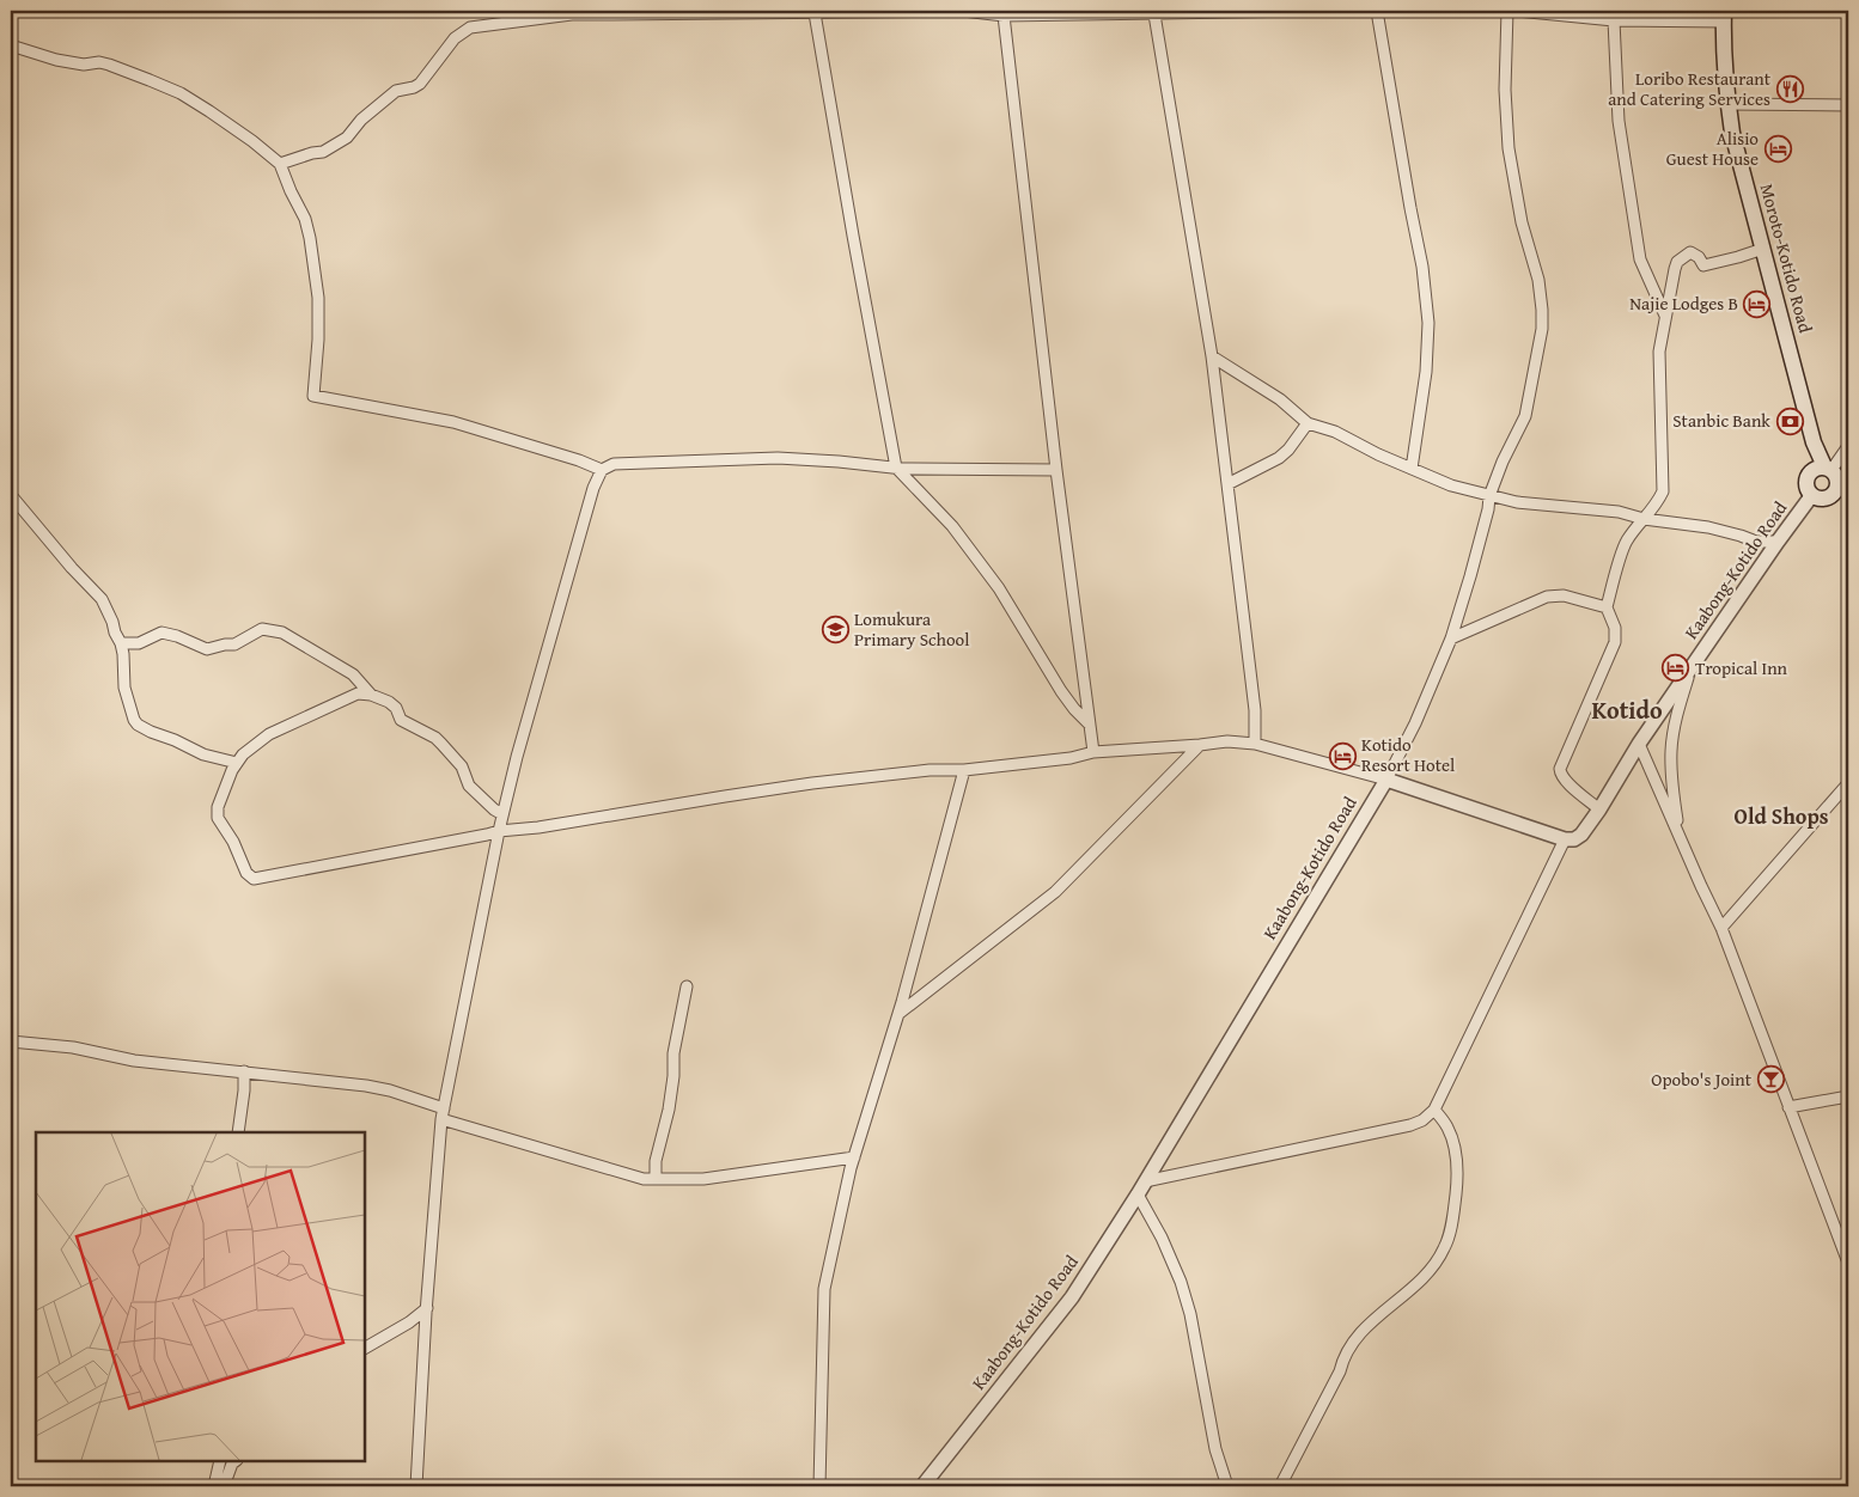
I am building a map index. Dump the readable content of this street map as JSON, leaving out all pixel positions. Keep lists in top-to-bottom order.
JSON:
{
  "streets": {
    "main road": ["Moroto-Kotido Road"],
    "street": ["Kaabong-Kotido Road"]
  },
  "crossings": [
    ["Moroto-Kotido Road", "Kaabong-Kotido Road"]
  ],
  "districts": ["Kotido", "Old Shops"],
  "places": {
    "restaurant": ["Loribo Restaurant and Catering Services"],
    "hotel": [
      "Alisio Guest House",
      "Najie Lodges B",
      "Tropical Inn",
      "Kotido Resort Hotel"
    ],
    "bank": ["Stanbic Bank"],
    "school or university": ["Lomukura Primary School"],
    "bar": ["Opobo's Joint"]
  }
}
